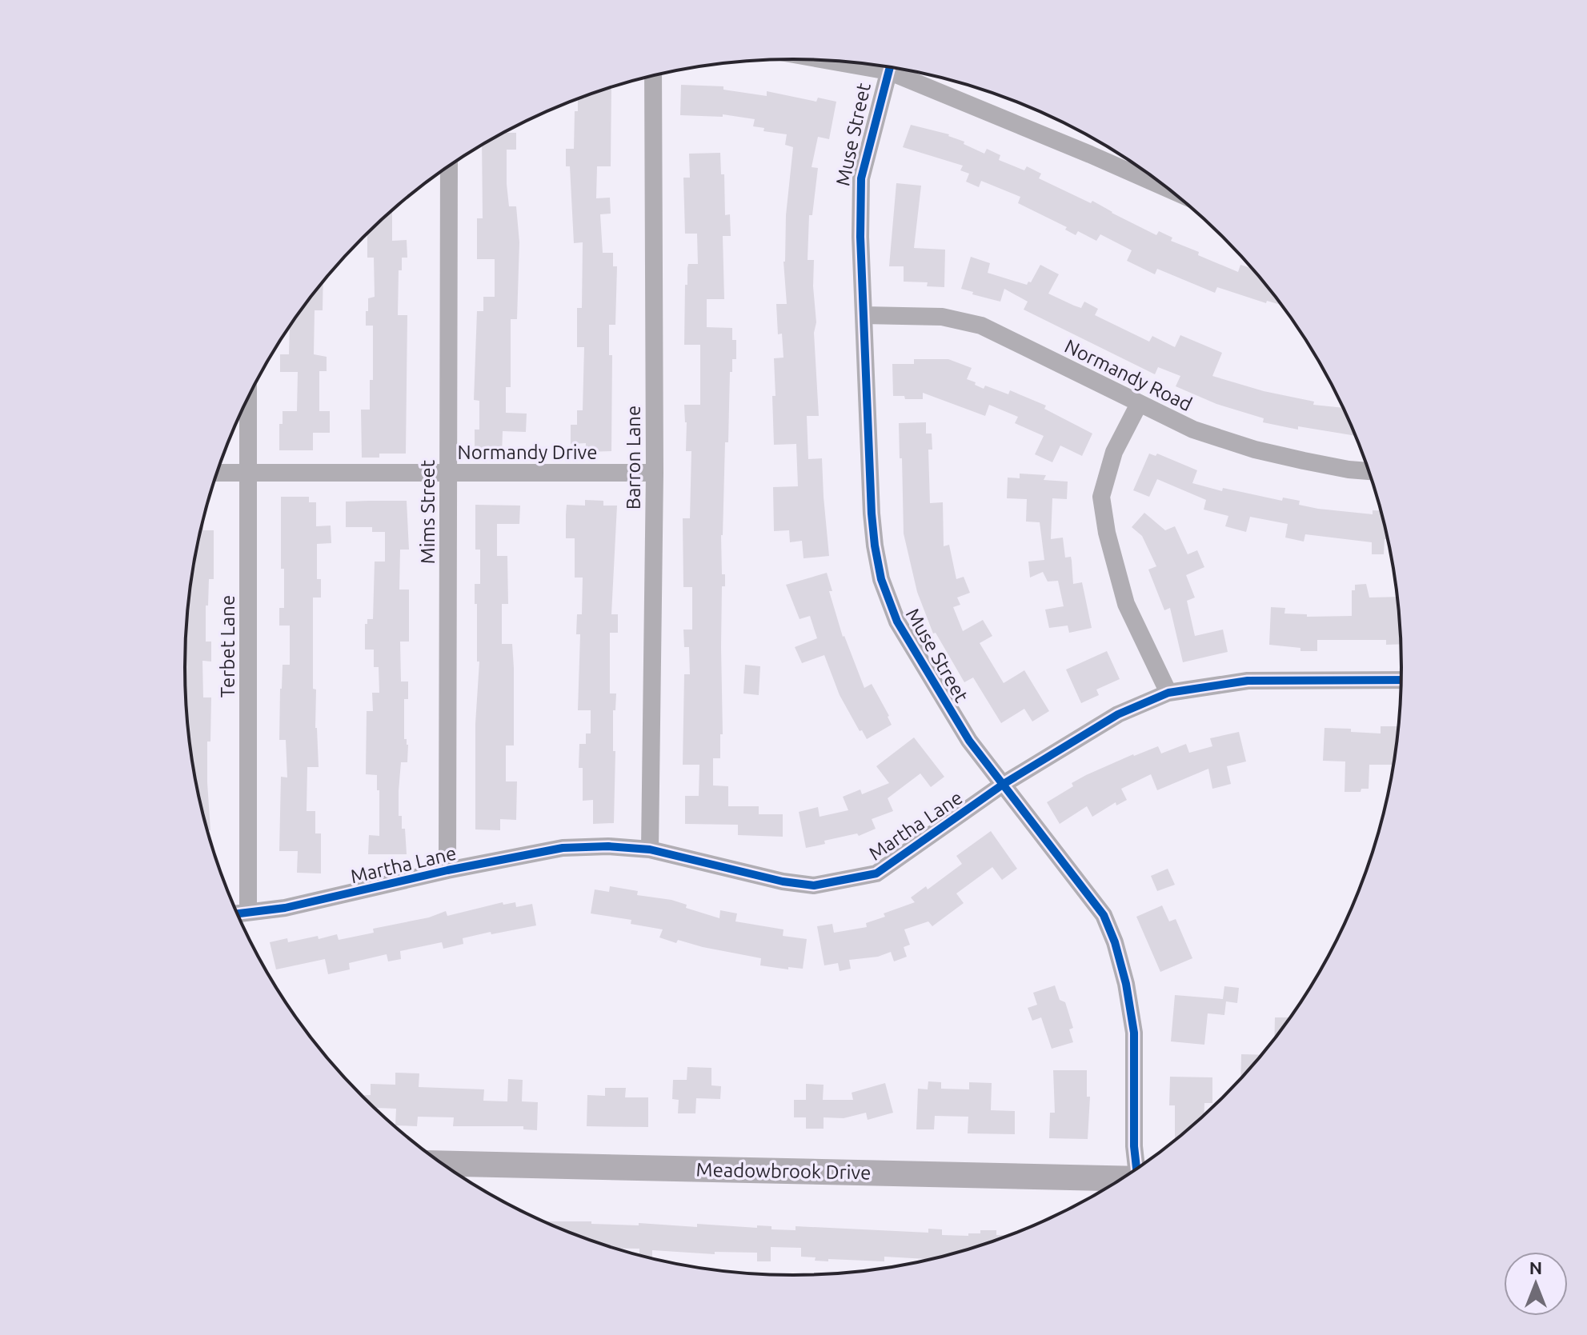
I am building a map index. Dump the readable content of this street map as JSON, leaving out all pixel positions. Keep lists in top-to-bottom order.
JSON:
{
  "streets": {
    "main road": ["Meadowbrook Drive"],
    "street": [
      "Muse Street",
      "Normandy Road",
      "Normandy Drive",
      "Barron Lane",
      "Mims Street",
      "Terbet Lane",
      "Martha Lane"
    ]
  },
  "crossings": [
    ["Muse Street", "Normandy Road"],
    ["Muse Street", "Martha Lane"],
    ["Normandy Drive", "Barron Lane"],
    ["Normandy Drive", "Mims Street"],
    ["Normandy Drive", "Terbet Lane"],
    ["Barron Lane", "Martha Lane"],
    ["Mims Street", "Martha Lane"],
    ["Terbet Lane", "Martha Lane"]
  ],
  "north": "top"
}
